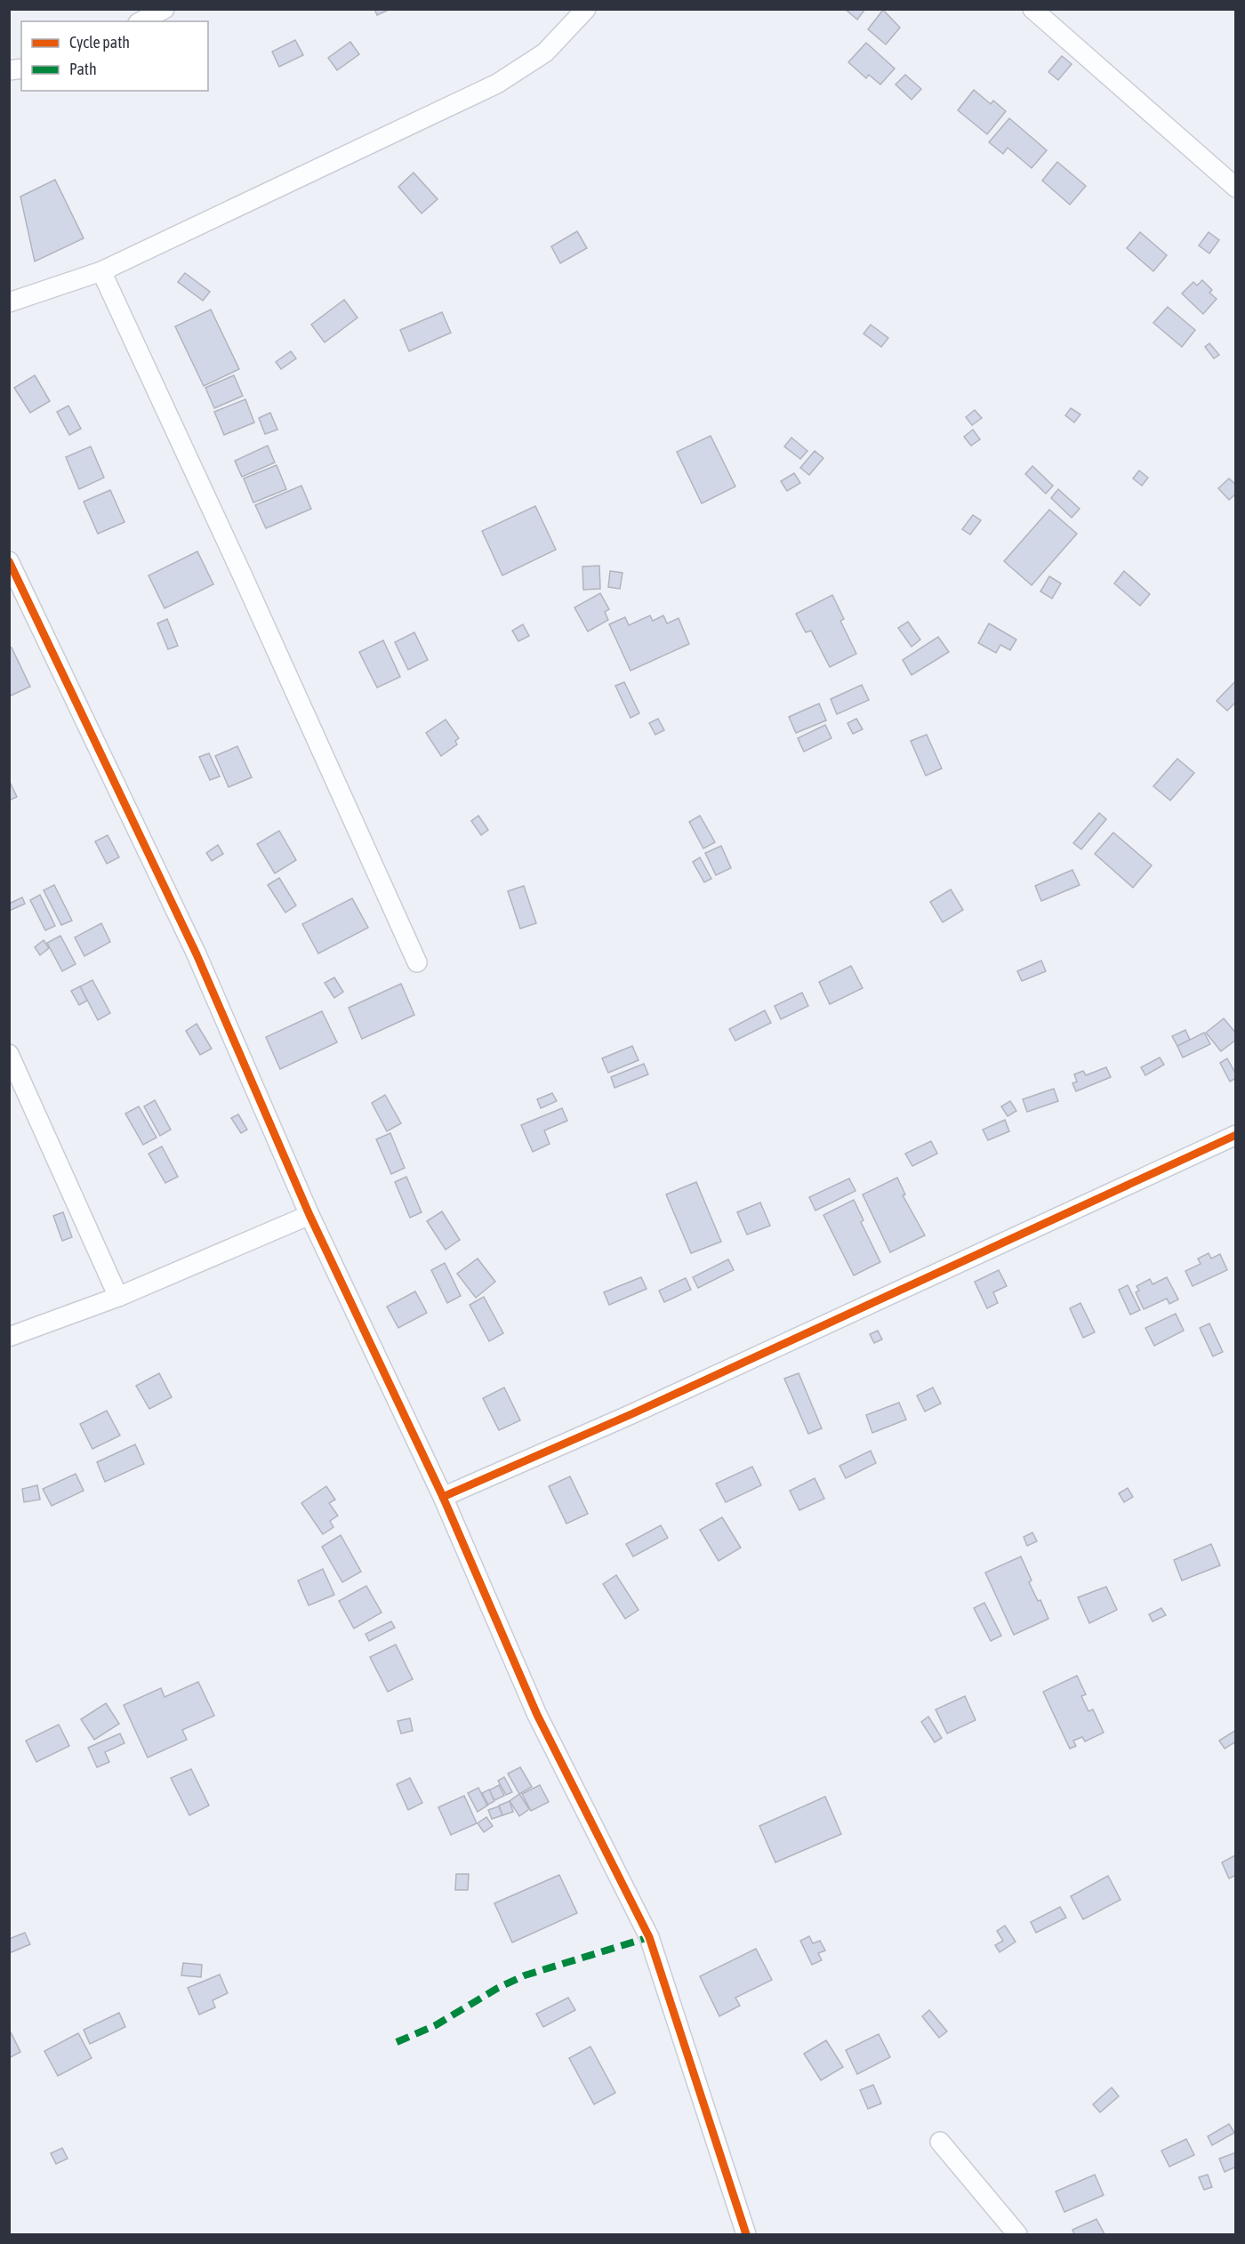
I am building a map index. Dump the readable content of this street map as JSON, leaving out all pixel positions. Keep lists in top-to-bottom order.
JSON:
{
  "legend": ["Cycle path", "Path"]
}
